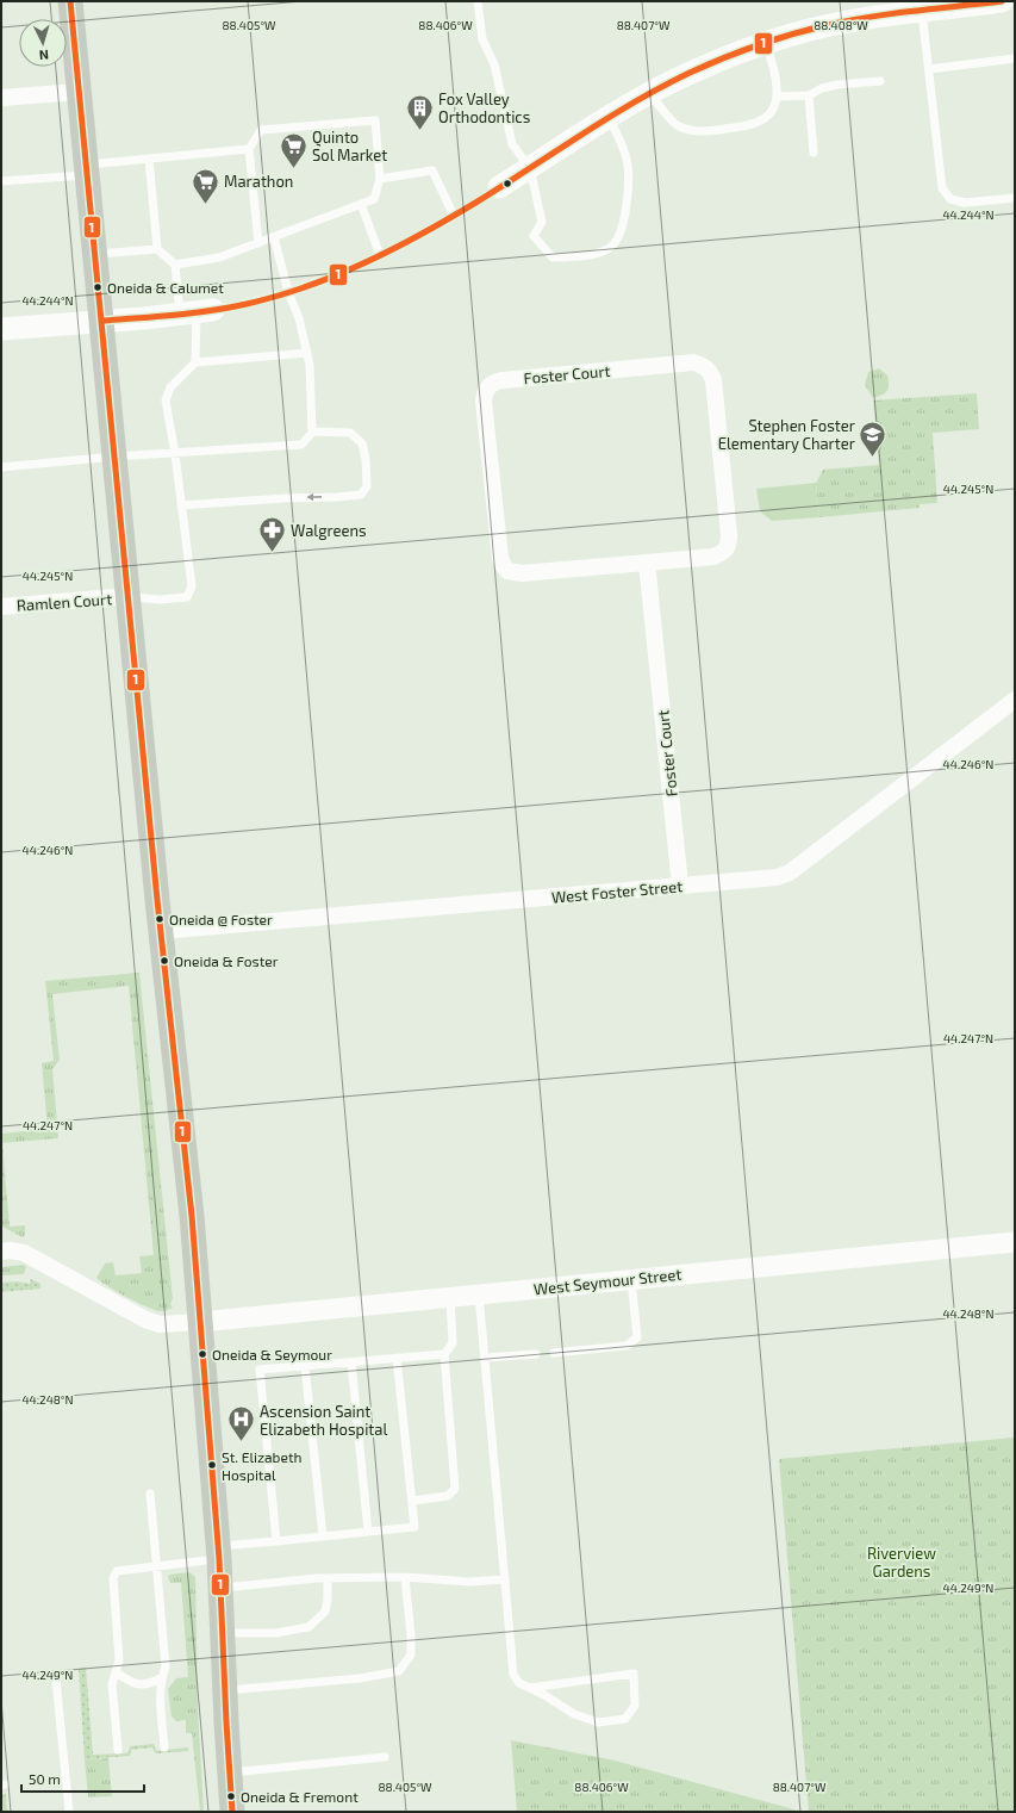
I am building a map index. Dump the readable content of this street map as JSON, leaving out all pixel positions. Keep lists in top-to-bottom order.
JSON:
{
  "streets": {
    "street": [
      "Foster Court",
      "Ramlen Court",
      "West Foster Street",
      "West Seymour Street"
    ]
  },
  "crossings": [
    ["Foster Court", "West Foster Street"]
  ],
  "parks": ["Riverview Gardens"],
  "places": {
    "building": ["Fox Valley Orthodontics"],
    "supermarket": ["Quinto Sol Market", "Marathon"],
    "other": [
      "Oneida & Calumet",
      "Oneida @ Foster",
      "Oneida & Foster",
      "Oneida & Seymour",
      "St. Elizabeth Hospital",
      "Oneida & Fremont"
    ],
    "school or university": ["Stephen Foster Elementary Charter"],
    "pharmacy": ["Walgreens"],
    "hospital": ["Ascension Saint Elizabeth Hospital"]
  },
  "lines": ["transit line 1"],
  "scale_bar": "50 m",
  "north": "bottom",
  "coordinates": [
    "88.405°W",
    "88.406°W",
    "88.407°W",
    "88.408°W",
    "44.244°N",
    "44.245°N",
    "44.246°N",
    "44.247°N",
    "44.248°N",
    "44.249°N"
  ]
}
